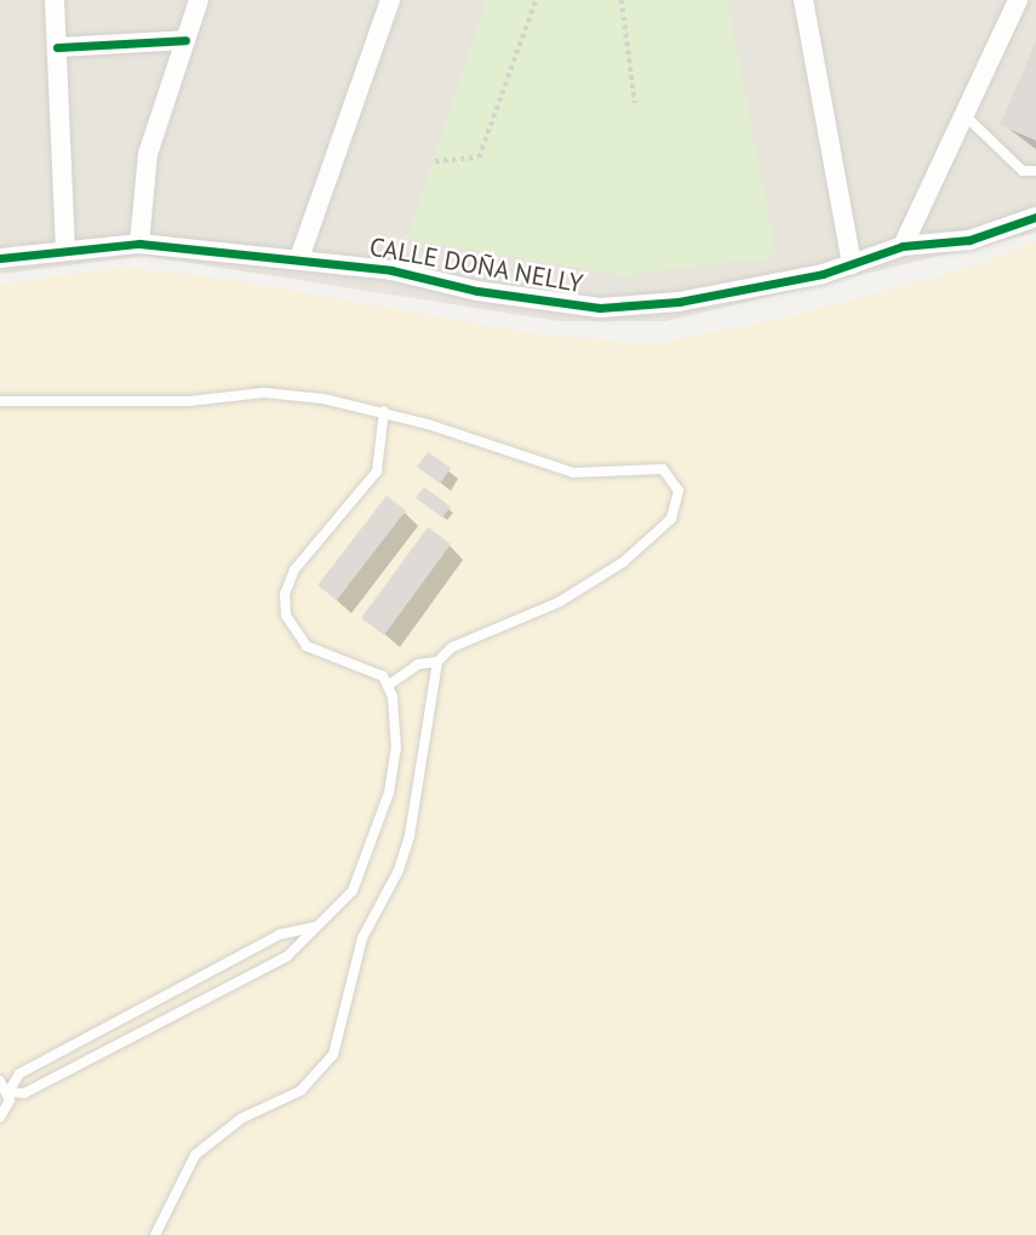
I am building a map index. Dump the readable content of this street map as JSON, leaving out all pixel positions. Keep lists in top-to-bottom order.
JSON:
{
  "streets": {
    "street": ["CALLE DOÑA NELLY"]
  }
}
